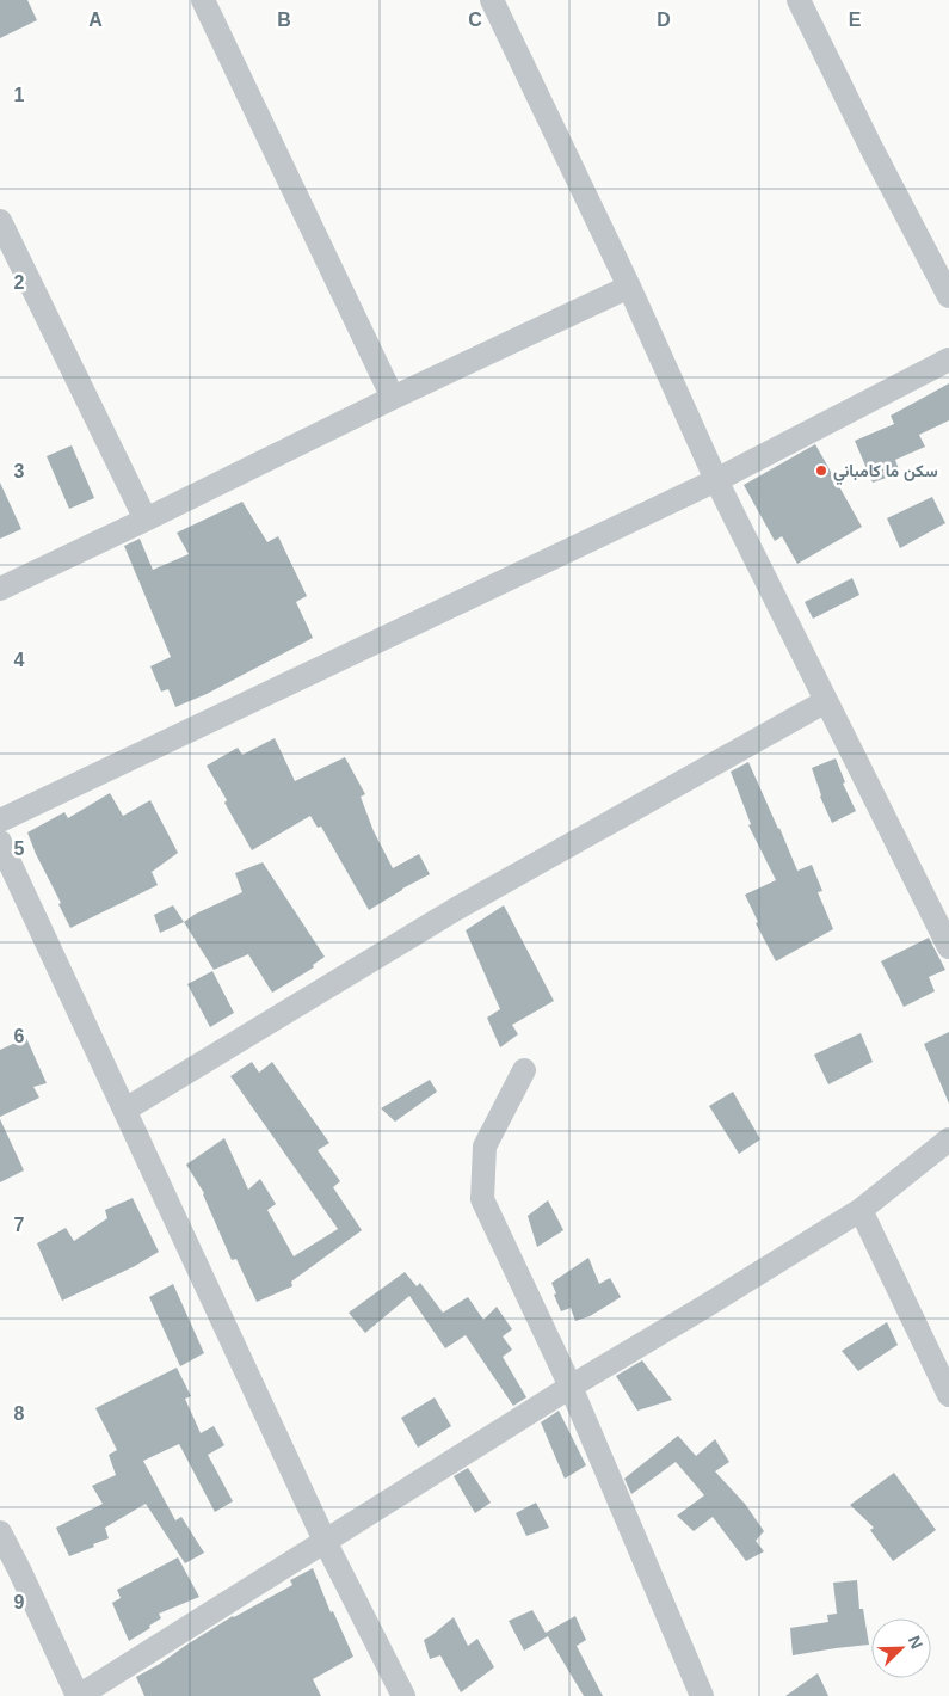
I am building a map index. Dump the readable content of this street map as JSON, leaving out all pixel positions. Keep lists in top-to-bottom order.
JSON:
{
  "places": ["سكن ما كامباني"],
  "north": "top right",
  "grid": {
    "columns": [
      "A",
      "B",
      "C",
      "D",
      "E"
    ],
    "rows": [
      "1",
      "2",
      "3",
      "4",
      "5",
      "6",
      "7",
      "8",
      "9"
    ]
  }
}
